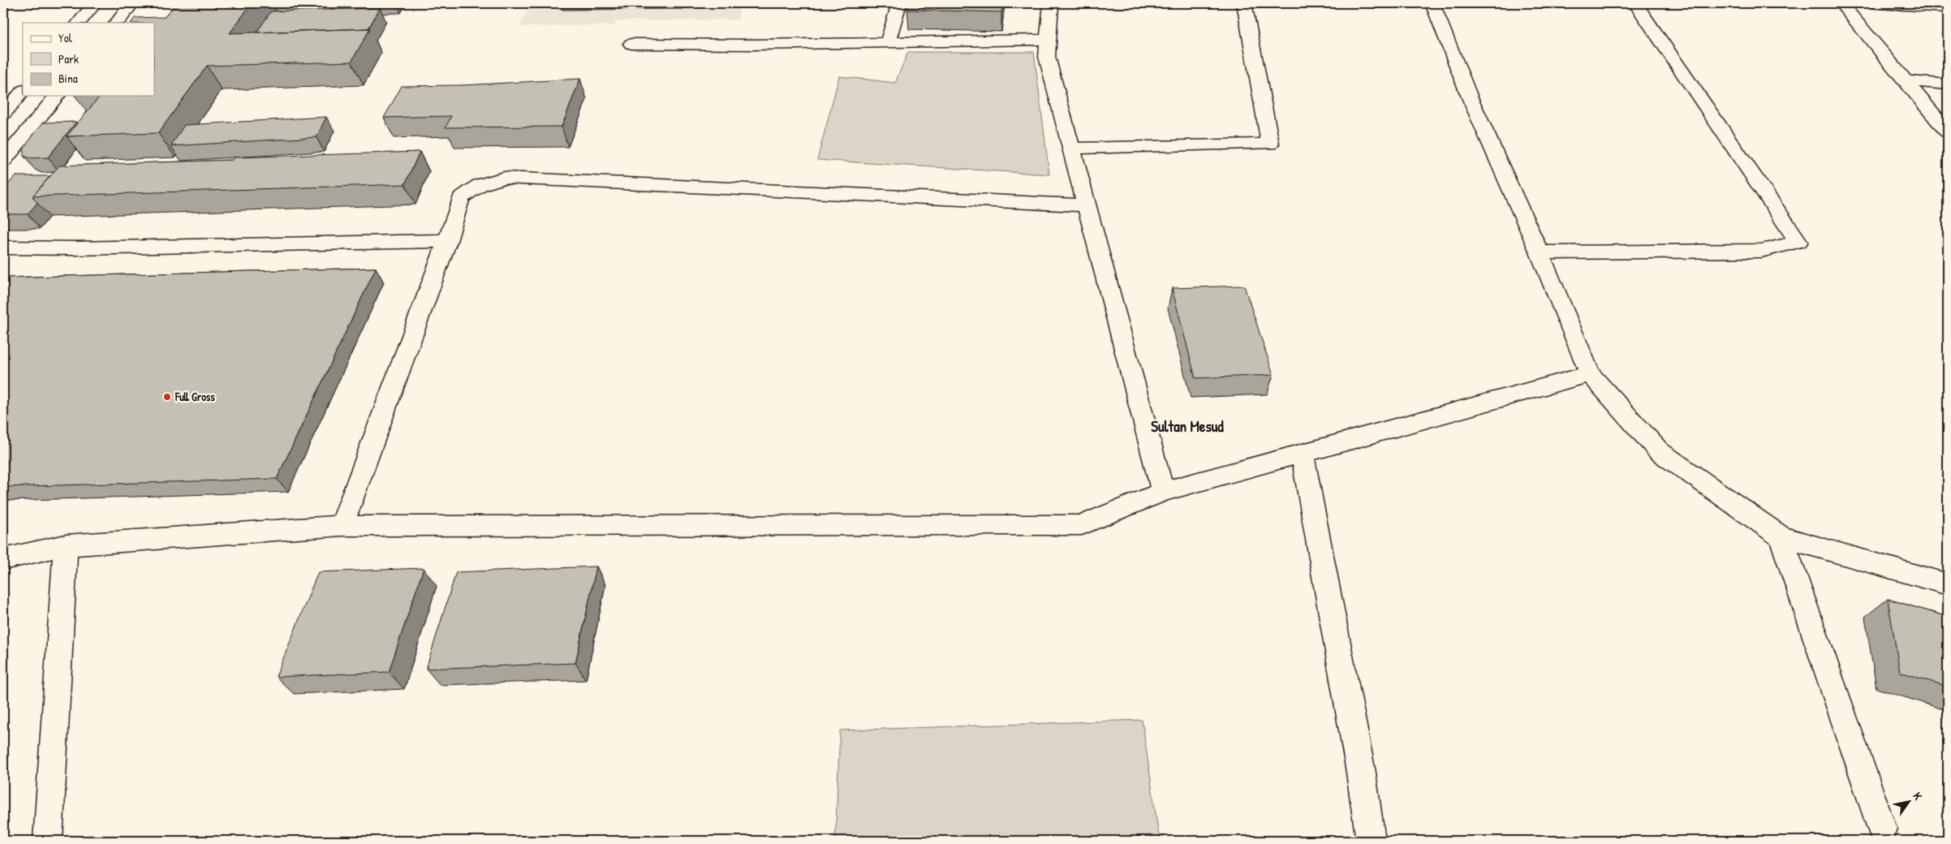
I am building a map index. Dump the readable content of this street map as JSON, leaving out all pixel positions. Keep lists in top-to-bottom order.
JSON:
{
  "districts": ["Sultan Mesud"],
  "places": ["Full Gross"],
  "legend": ["Yol", "Park", "Bina"],
  "north": "top right"
}
